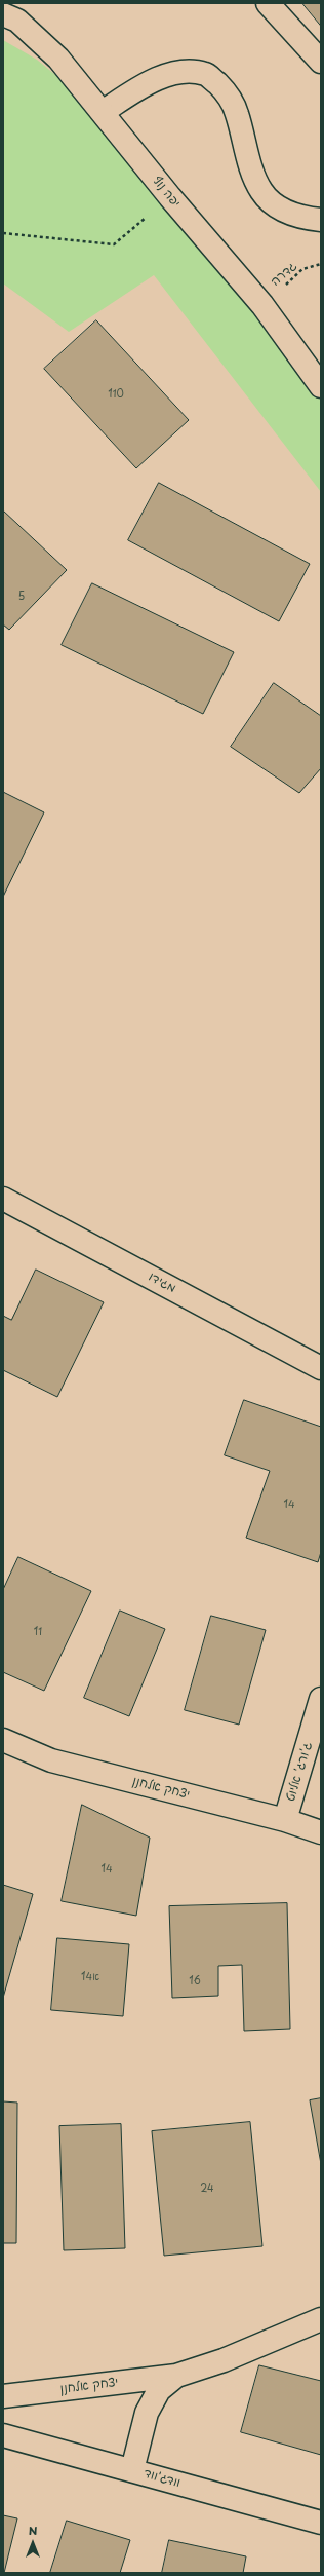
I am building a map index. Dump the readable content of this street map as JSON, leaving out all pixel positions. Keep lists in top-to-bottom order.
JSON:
{
  "streets": {
    "street": [
      "יפה נוף",
      "מגידו",
      "ג'ורג' אליוט",
      "יצחק אלחנן",
      "וודג'ווד"
    ],
    "path": ["גדרה"]
  },
  "crossings": [
    ["יפה נוף", "גדרה"],
    ["ג'ורג' אליוט", "יצחק אלחנן"],
    ["יצחק אלחנן", "וודג'ווד"]
  ],
  "house_numbers": [
    "110",
    "5",
    "14",
    "11",
    "14",
    "14א",
    "16",
    "24"
  ],
  "north": "top"
}
